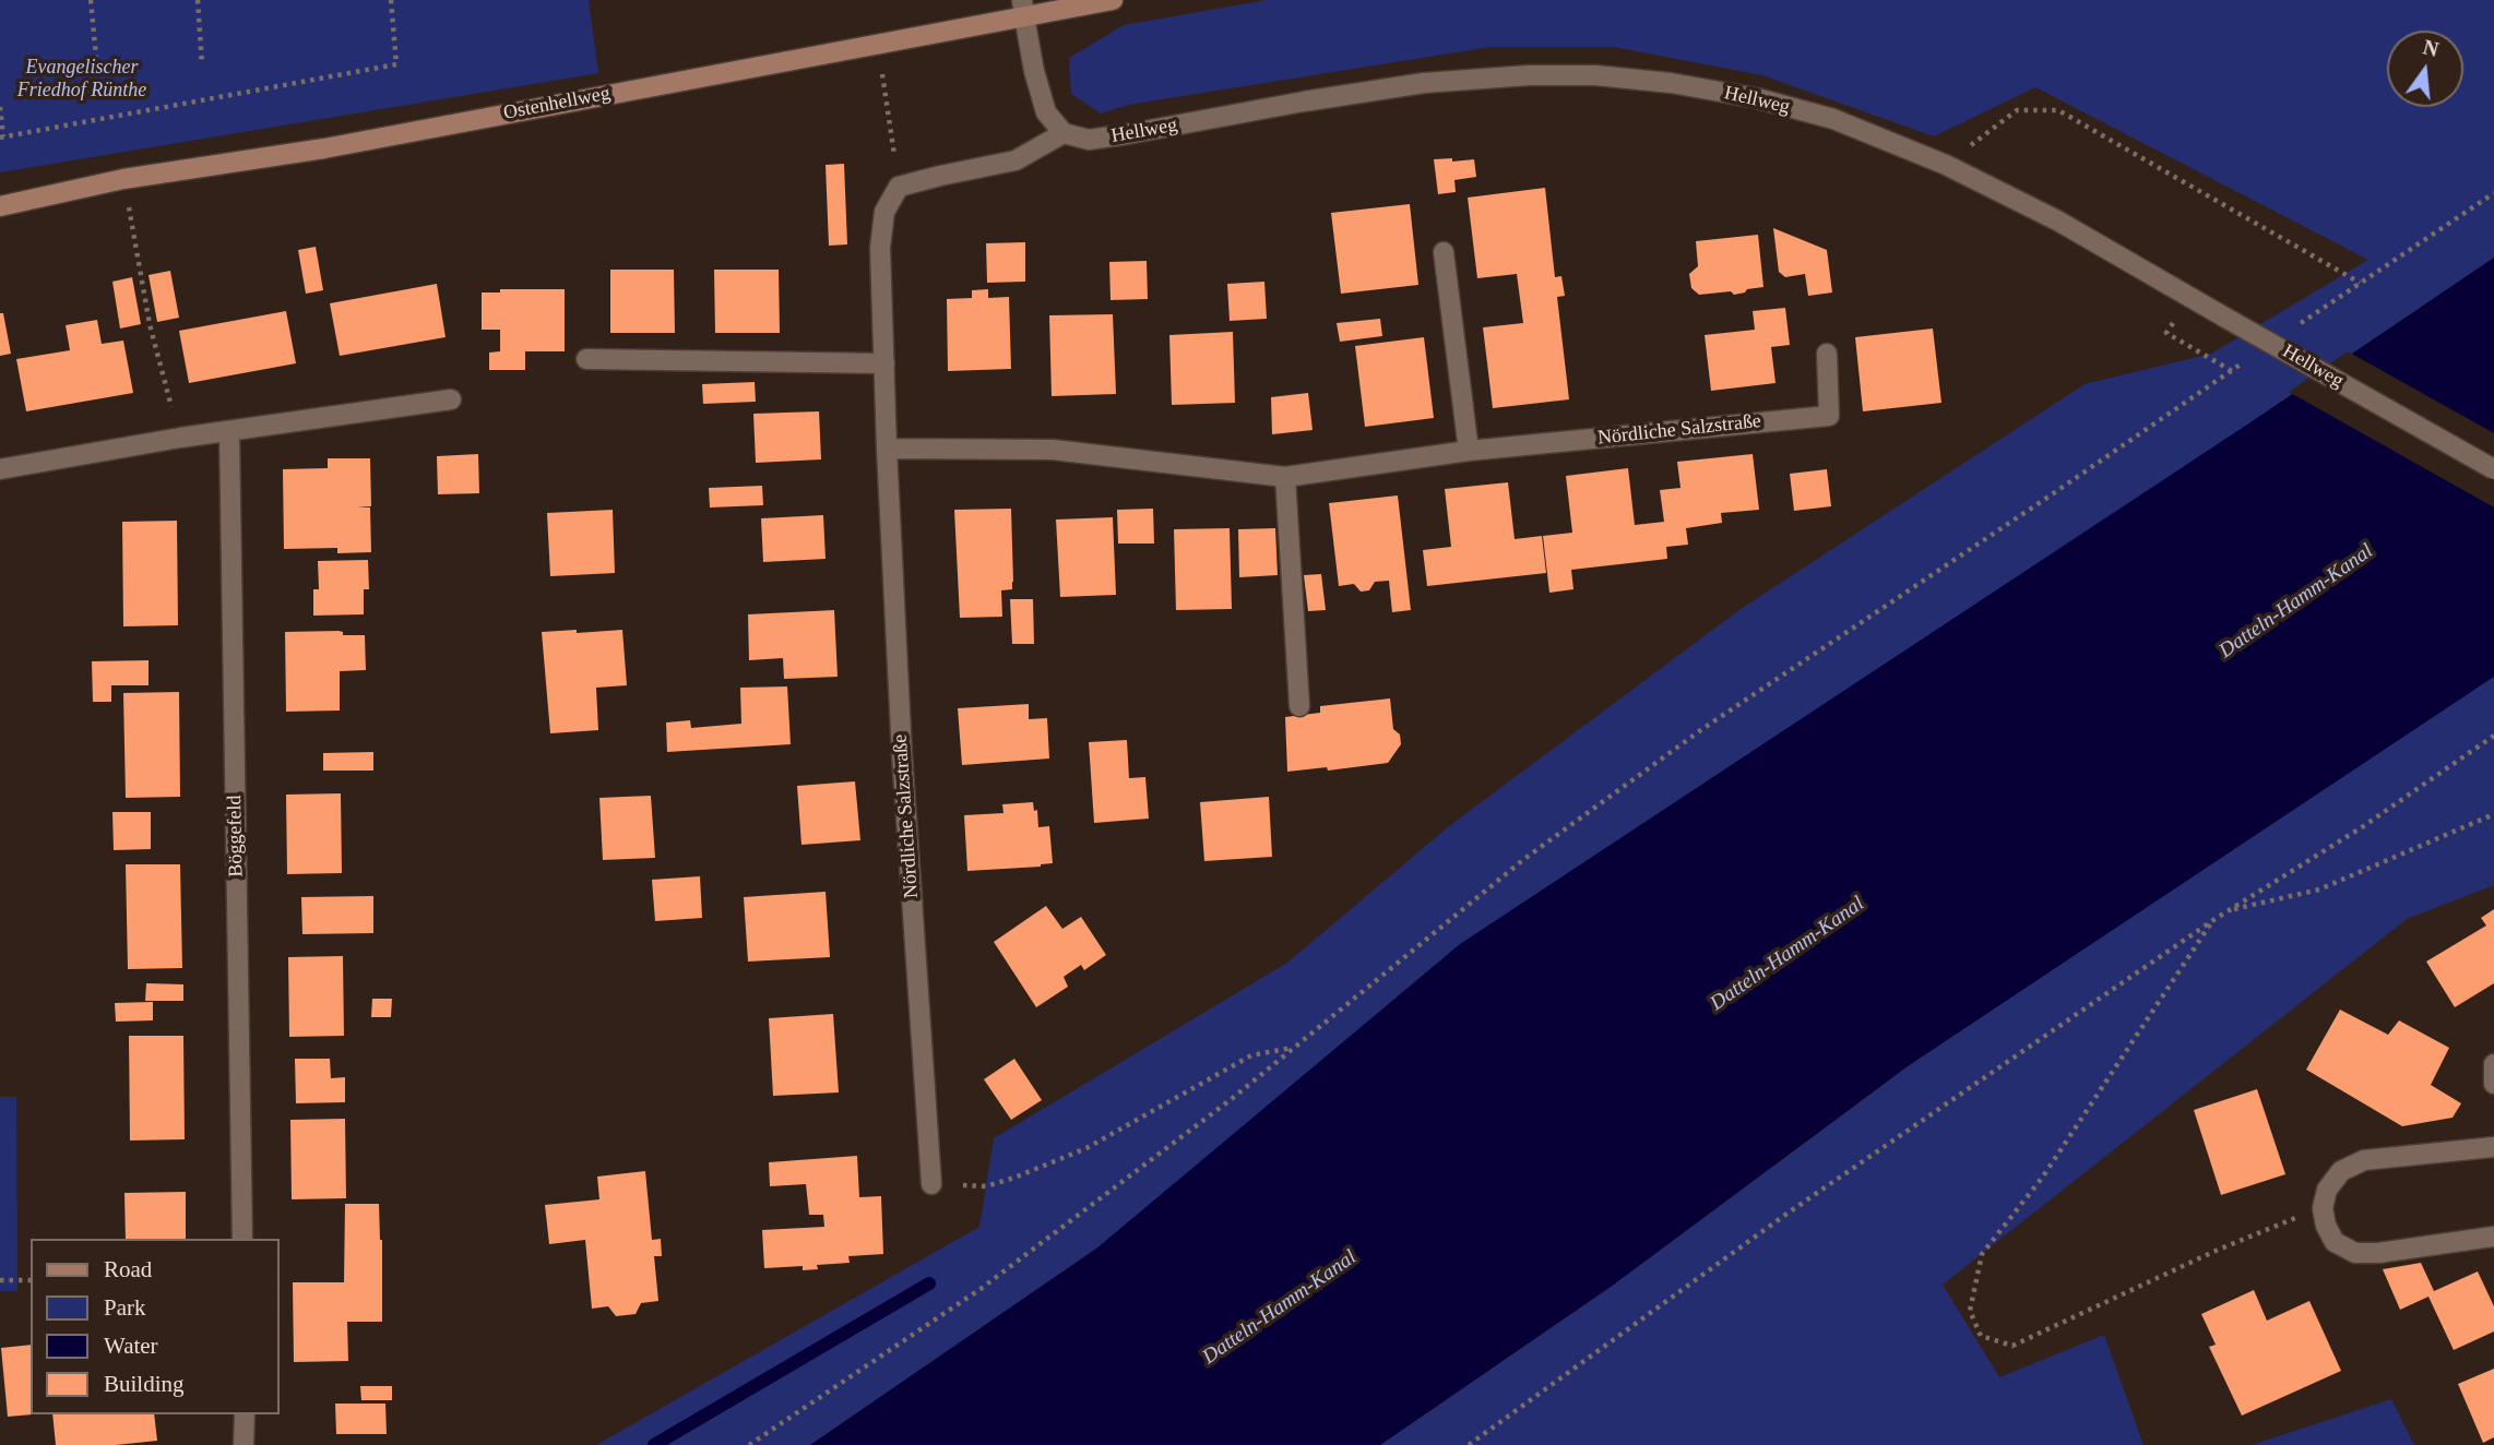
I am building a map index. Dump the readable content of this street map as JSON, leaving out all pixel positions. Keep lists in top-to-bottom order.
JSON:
{
  "streets": {
    "main road": ["Ostenhellweg"],
    "street": ["Hellweg", "Nördliche Salzstraße", "Böggefeld"]
  },
  "water": ["Datteln-Hamm-Kanal"],
  "parks": ["Evangelischer Friedhof Rünthe"],
  "legend": [
    "Road",
    "Park",
    "Water",
    "Building"
  ],
  "north": "top"
}
